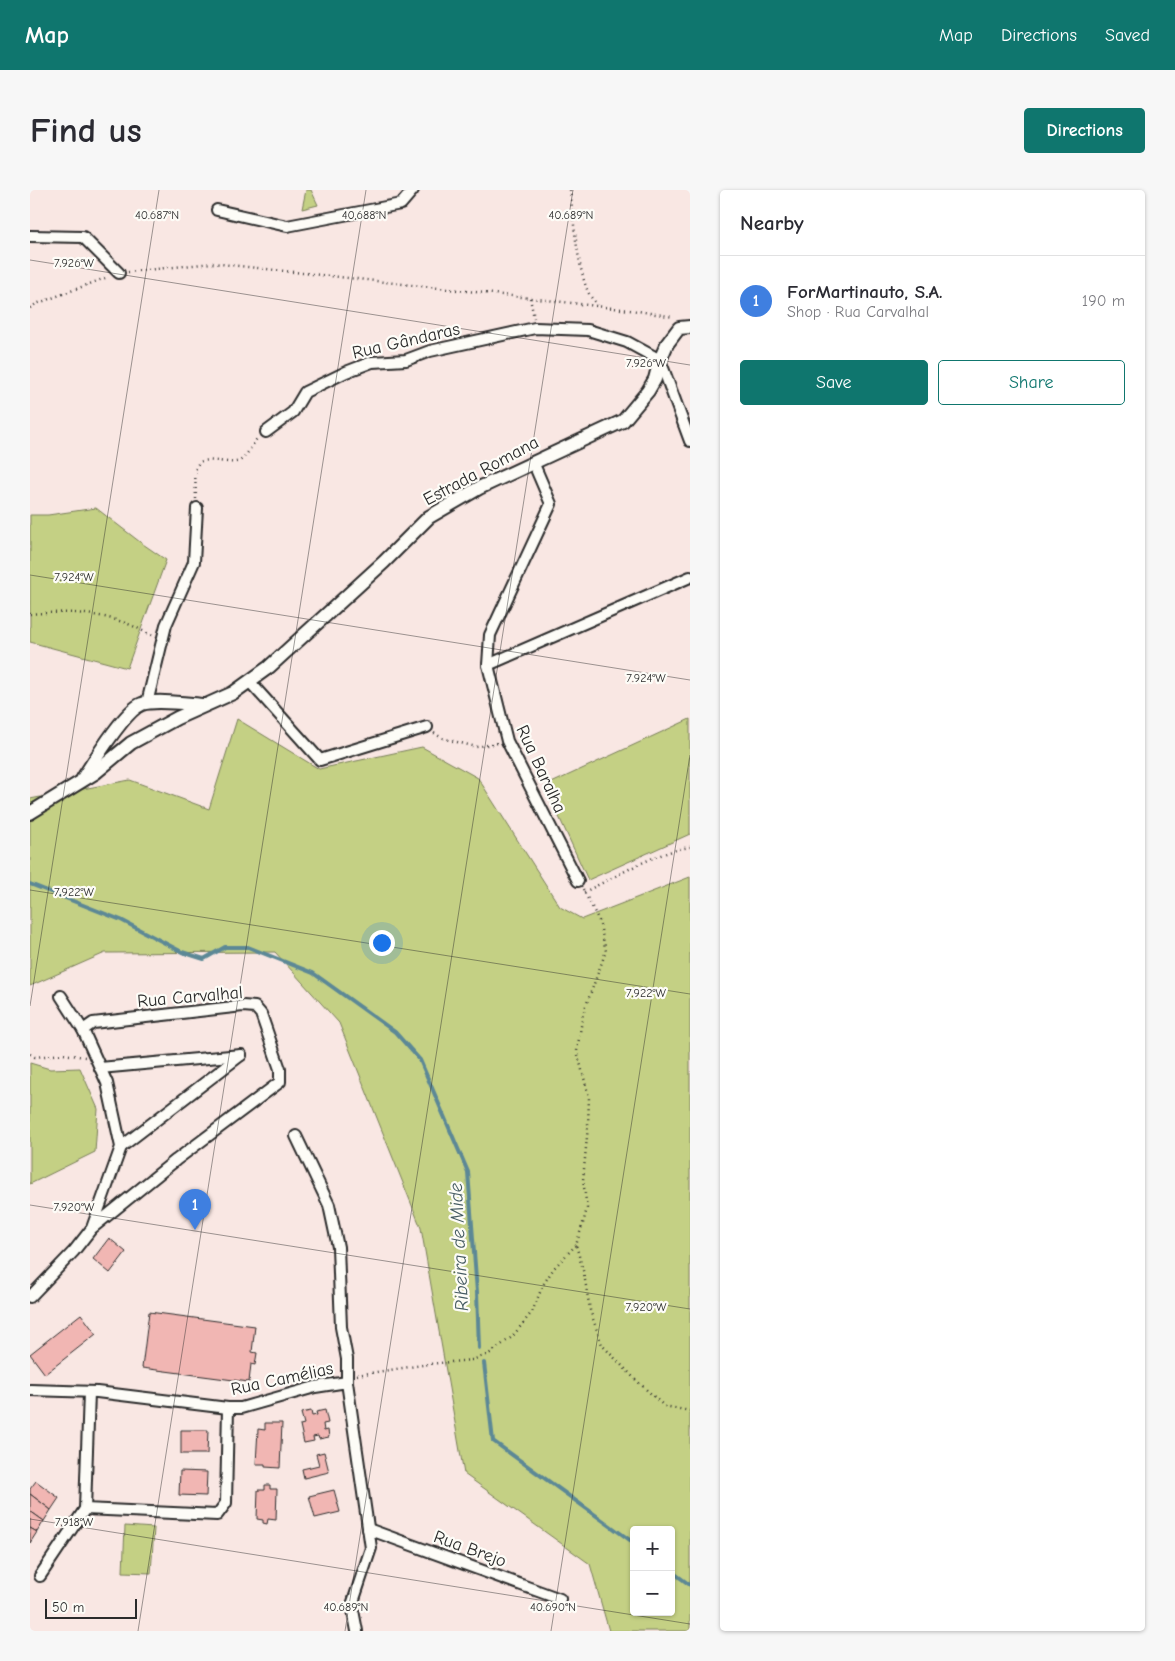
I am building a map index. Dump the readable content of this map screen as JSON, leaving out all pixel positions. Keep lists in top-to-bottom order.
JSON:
{
  "streets": {
    "street": [
      "Rua Gândaras",
      "Estrada Romana",
      "Rua Baralha",
      "Rua Carvalhal",
      "Rua Camélias",
      "Rua Brejo"
    ]
  },
  "crossings": [
    ["Rua Gândaras", "Estrada Romana"],
    ["Estrada Romana", "Rua Baralha"],
    ["Rua Camélias", "Rua Brejo"]
  ],
  "water": ["Ribeira de Mide"],
  "scale_bar": "50 m",
  "page": {
    "header": "Map",
    "nav": ["Map", "Directions", "Saved"],
    "buttons": [
      "Directions",
      ["Save", "Share"]
    ],
    "title": "Find us",
    "heading": "Nearby",
    "list": [
      {
        "mark": "1",
        "name": "ForMartinauto, S.A.",
        "note": "Shop · Rua Carvalhal",
        "value": "190 m"
      }
    ],
    "pins": "1",
    "map_buttons": ["+", "−"],
    "scale": "50 m"
  },
  "coordinates": [
    "40.687°N",
    "40.688°N",
    "40.689°N",
    "7.926°W",
    "7.924°W",
    "7.922°W",
    "7.920°W",
    "7.918°W",
    "40.690°N"
  ]
}
